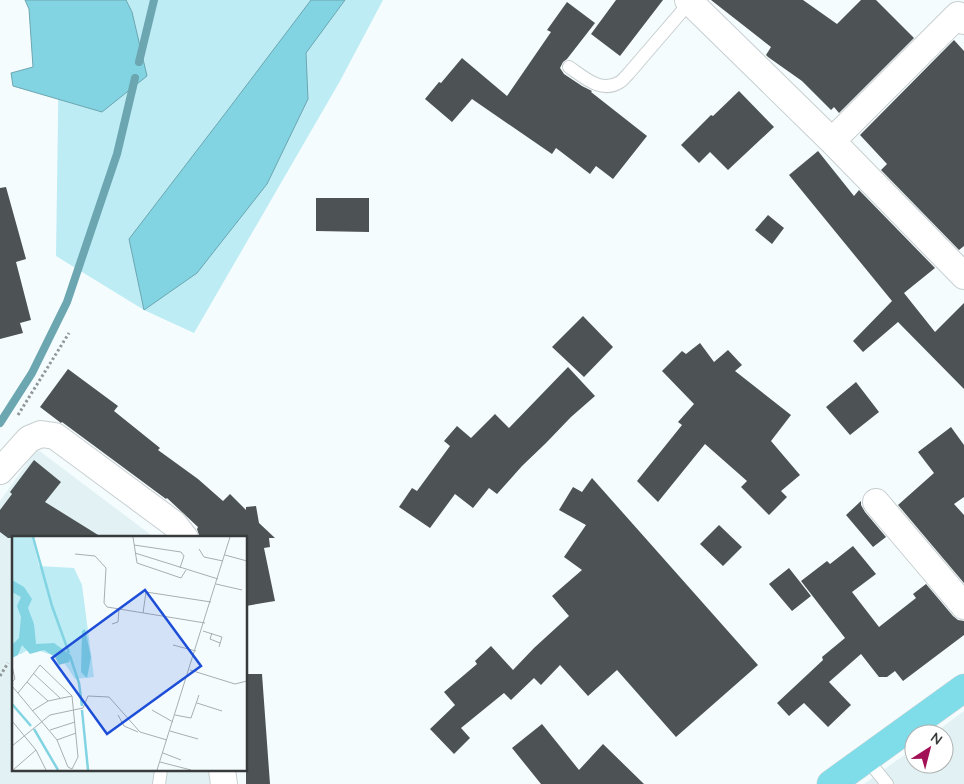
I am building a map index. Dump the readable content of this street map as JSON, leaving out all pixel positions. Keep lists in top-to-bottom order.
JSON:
{
  "north": "top right"
}
